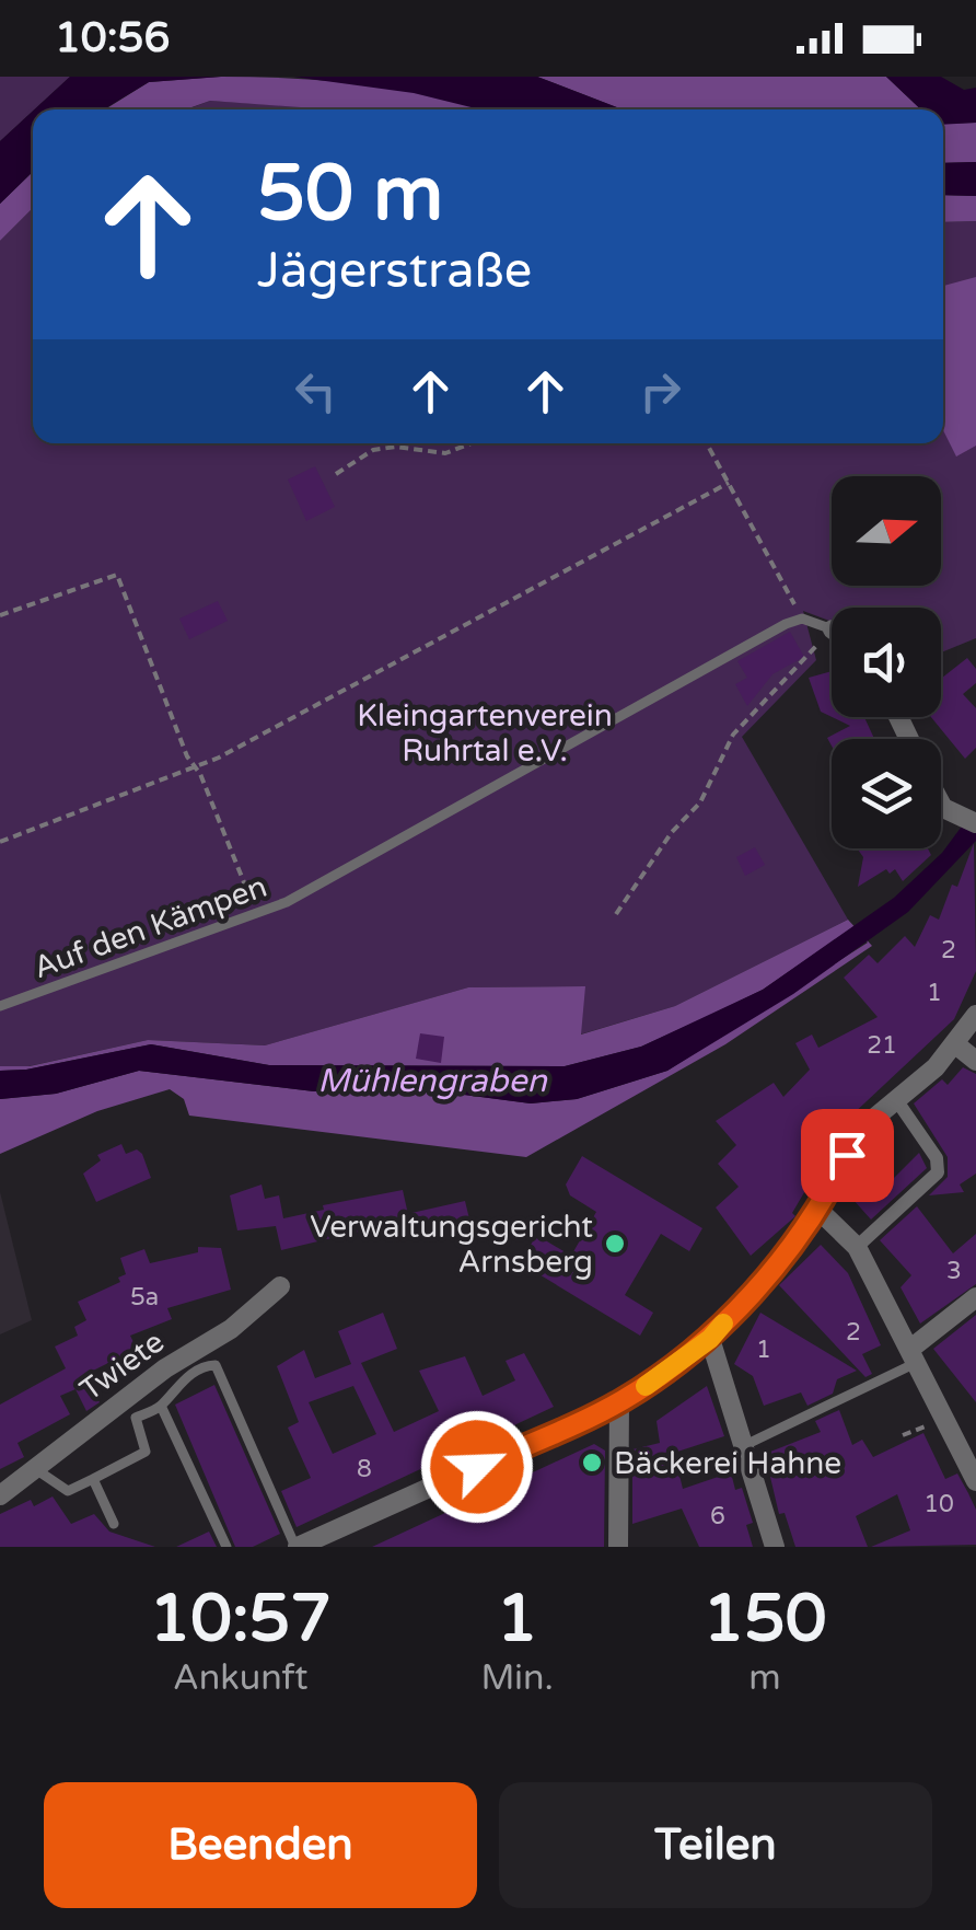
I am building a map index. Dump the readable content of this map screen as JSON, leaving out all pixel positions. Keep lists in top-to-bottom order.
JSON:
{
  "streets": {
    "street": ["Twiete"],
    "lane": ["Auf den Kämpen"]
  },
  "water": ["Mühlengraben"],
  "parks": ["Kleingartenverein Ruhrtal e.V."],
  "places": ["Verwaltungsgericht Arnsberg", "Bäckerei Hahne"],
  "house_numbers": [
    "2",
    "1",
    "21",
    "3",
    "5a",
    "2",
    "1",
    "8",
    "10",
    "6"
  ],
  "north": "right",
  "page": {
    "status": "10:56",
    "turn": ["50 m", "Jägerstraße"],
    "eta": [
      "10:57",
      "Ankunft",
      "1",
      "Min.",
      "150",
      "m"
    ],
    "buttons": ["Beenden", "Teilen"]
  }
}
